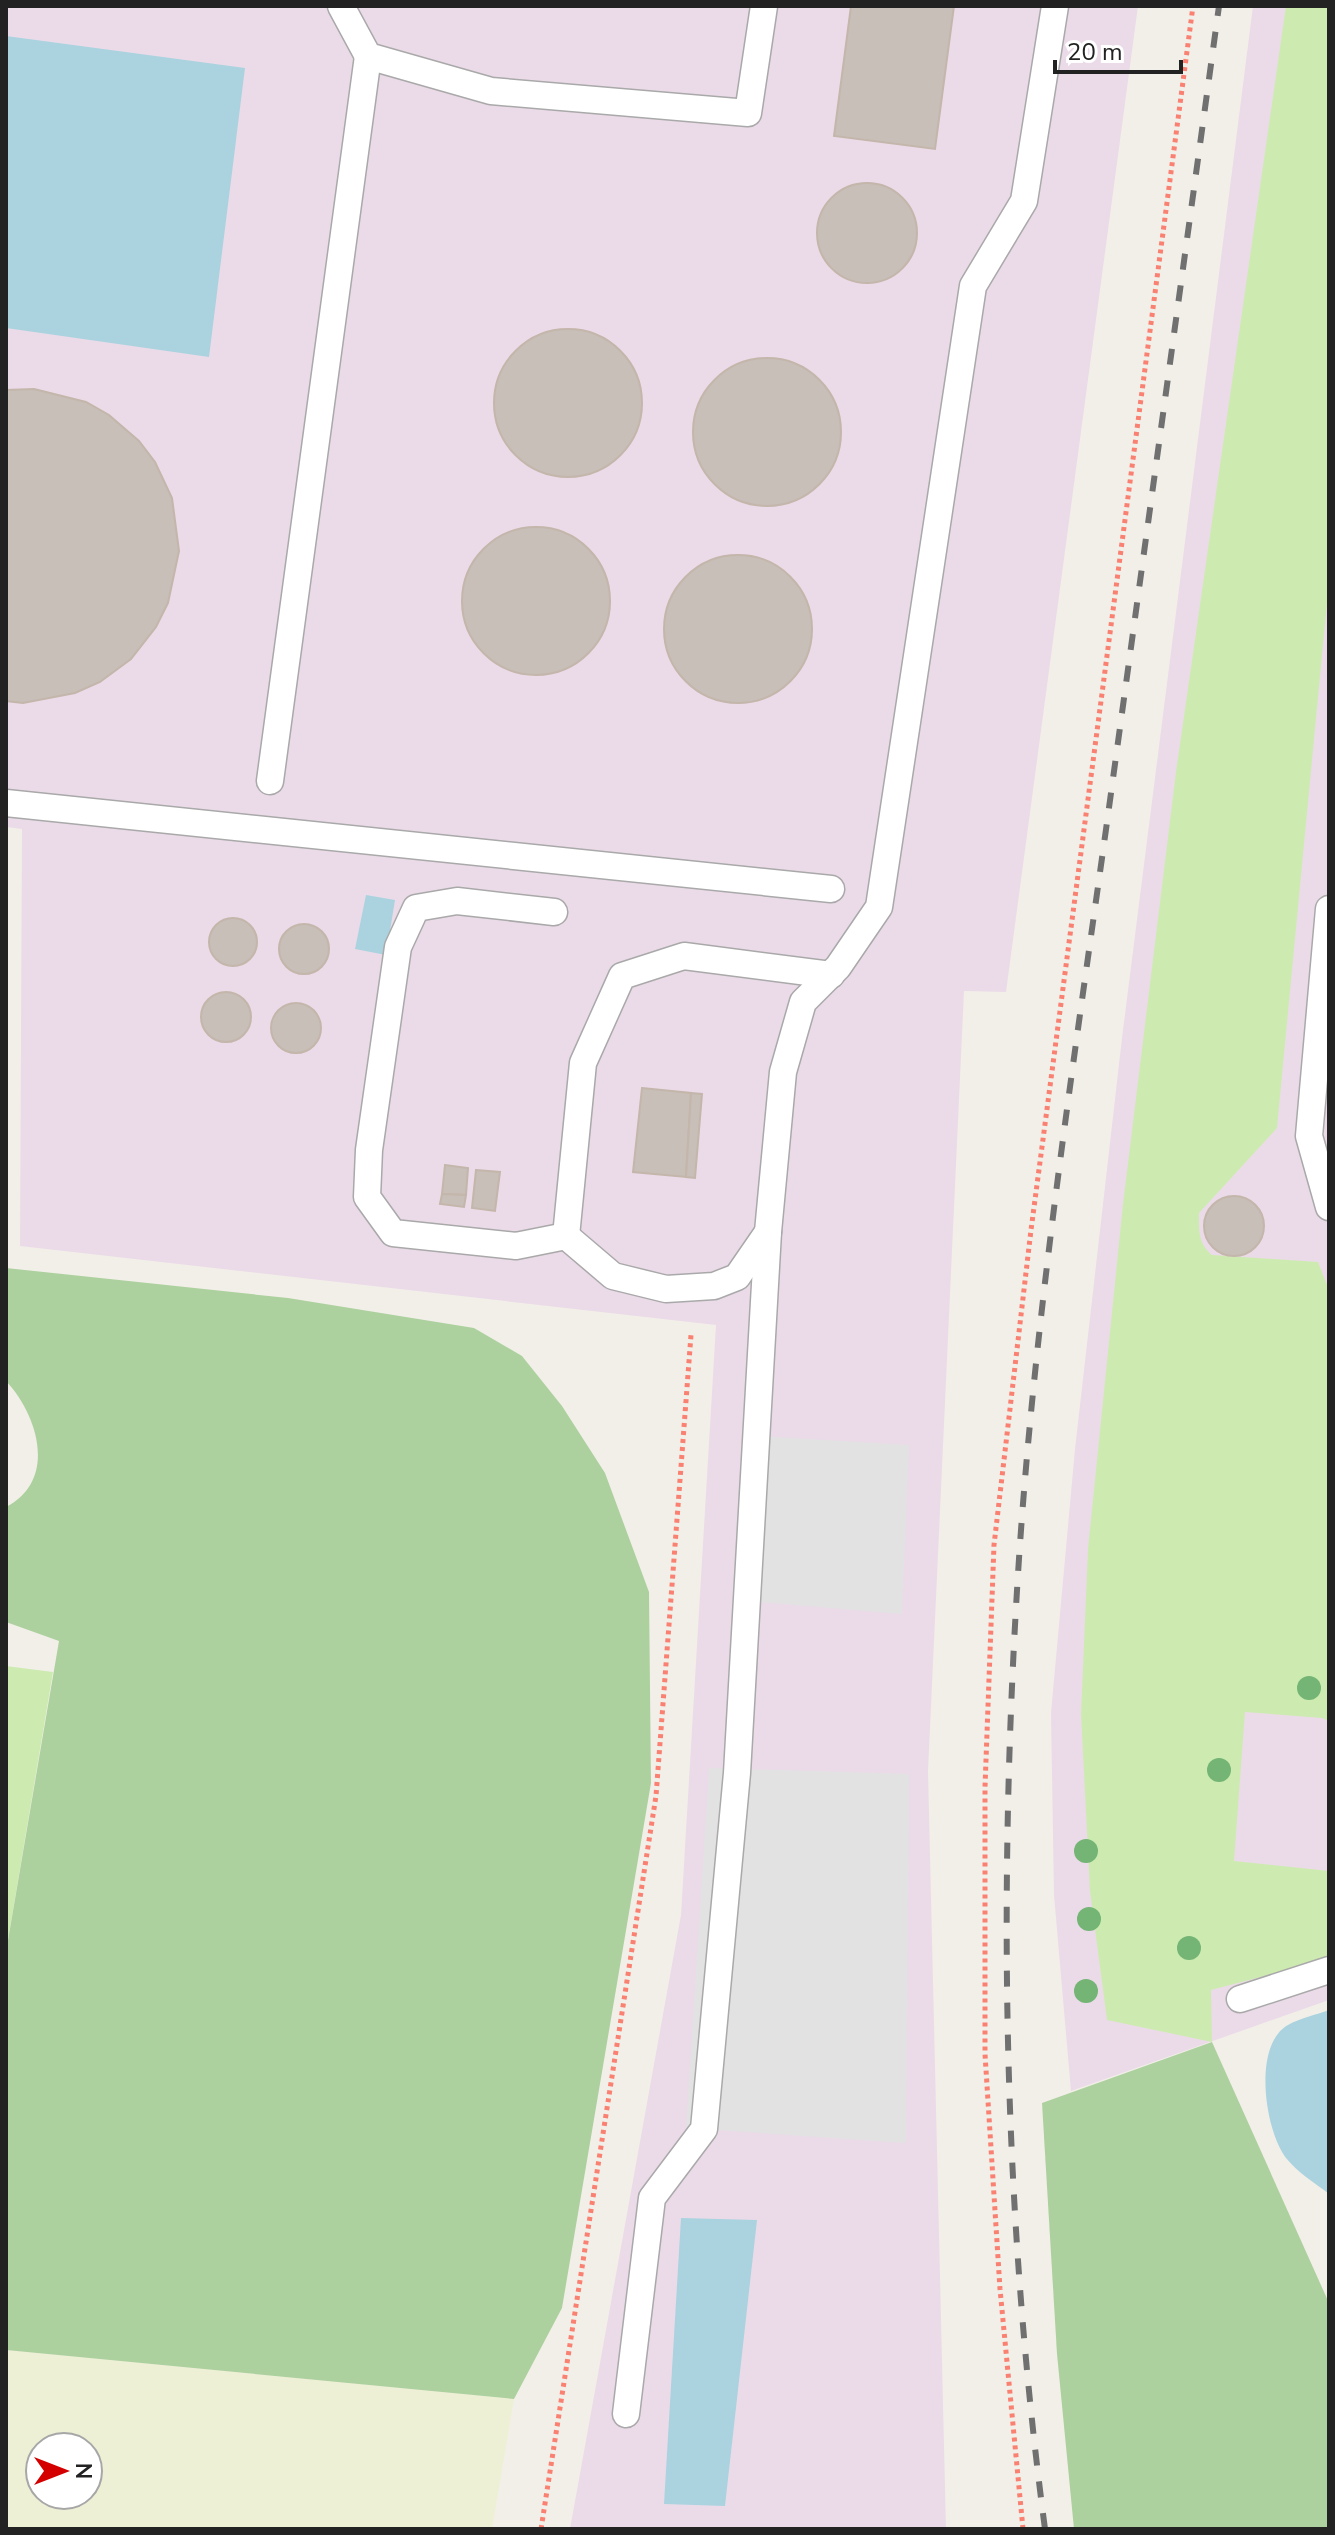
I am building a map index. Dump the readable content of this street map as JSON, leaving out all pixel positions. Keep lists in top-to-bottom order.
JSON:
{
  "scale_bar": "20 m",
  "north": "right"
}
